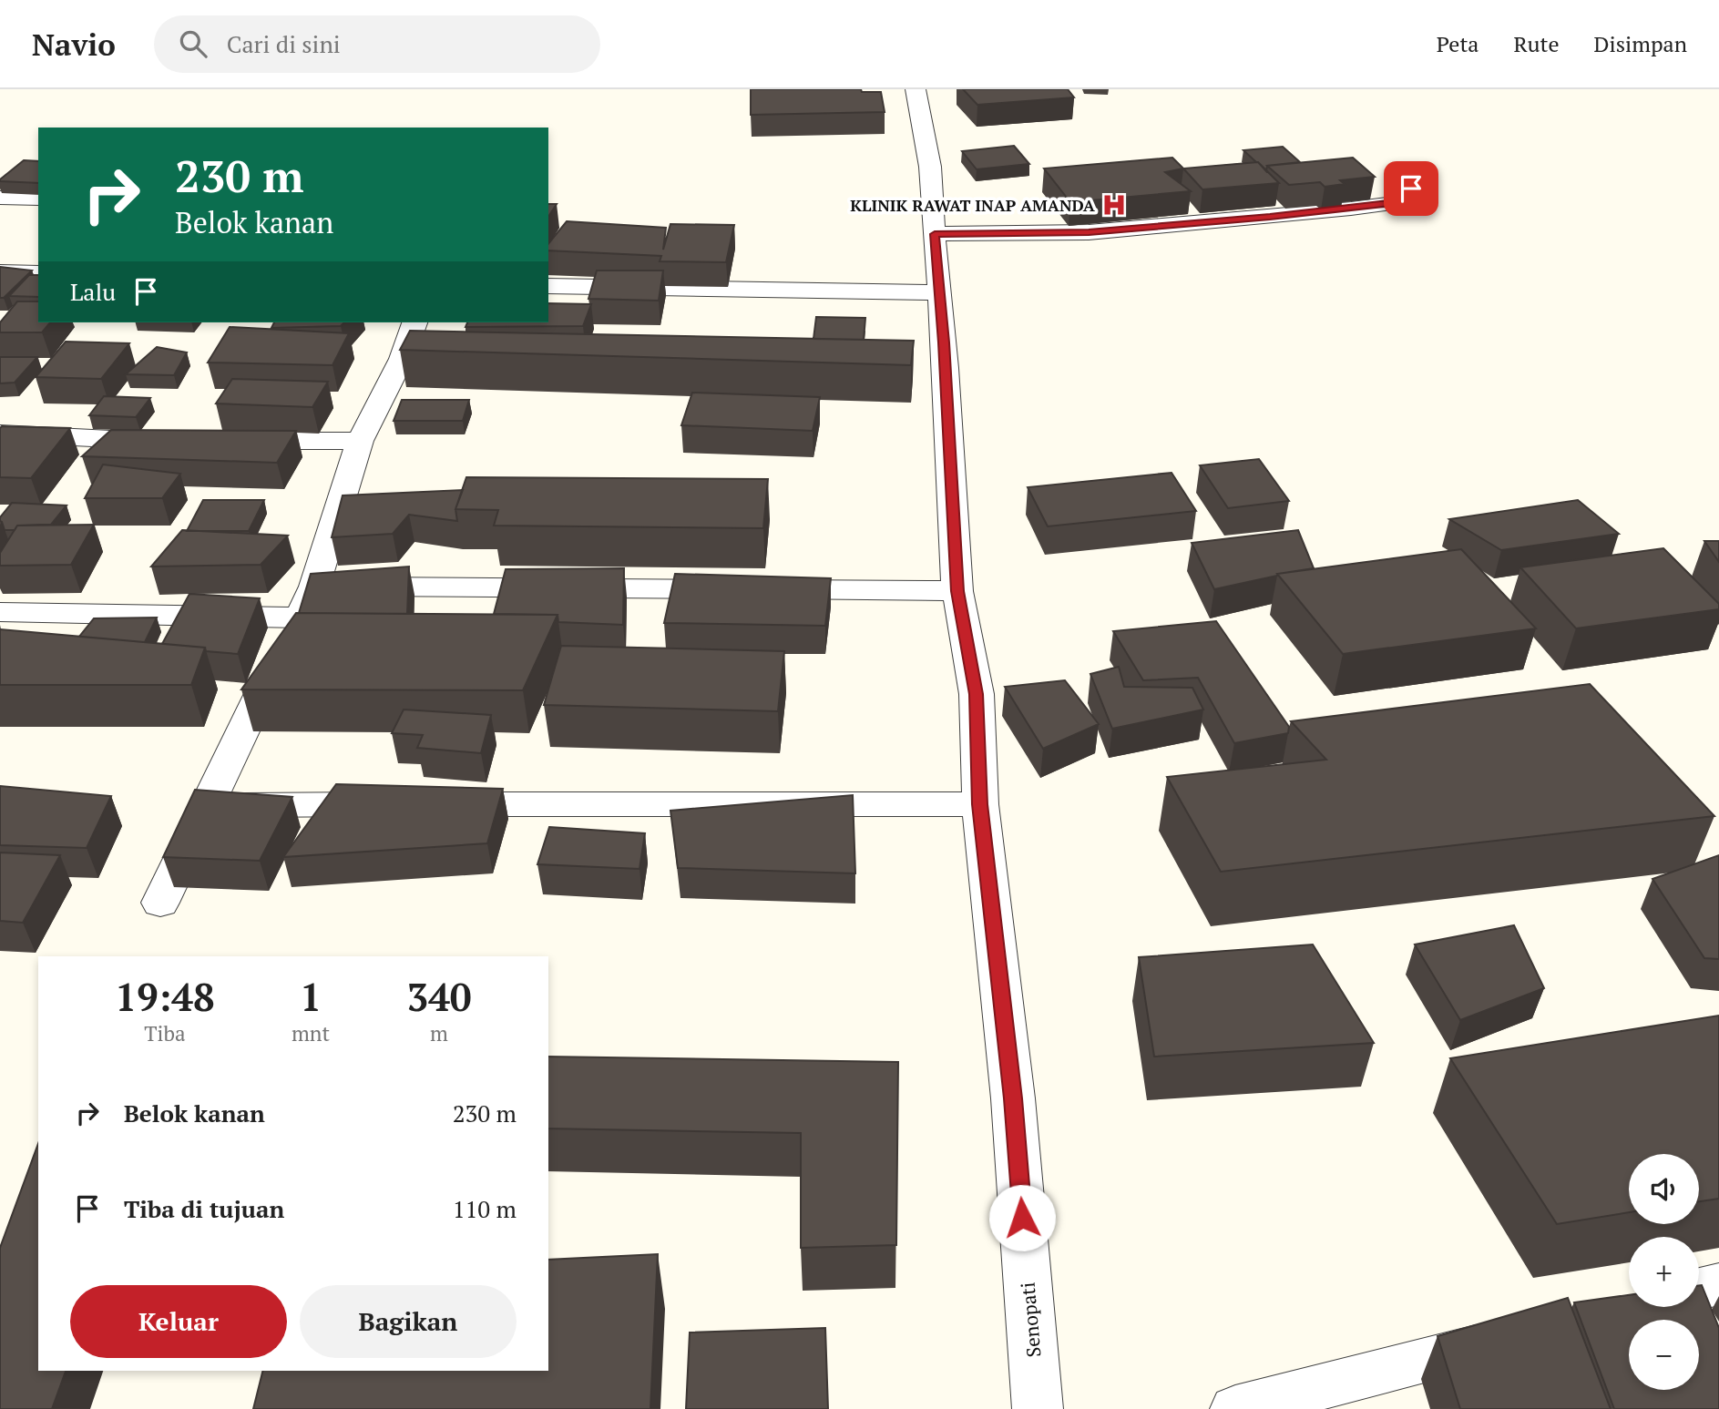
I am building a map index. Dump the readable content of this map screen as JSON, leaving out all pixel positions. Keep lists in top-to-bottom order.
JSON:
{
  "streets": {
    "street": ["Senopati"]
  },
  "places": {
    "hospital": ["KLINIK RAWAT INAP AMANDA"]
  },
  "page": {
    "header": "Navio",
    "search": "Cari di sini",
    "nav": ["Peta", "Rute", "Disimpan"],
    "turn": ["230 m", "Belok kanan"],
    "then": "Lalu",
    "eta": [
      "19:48",
      "Tiba",
      "1",
      "mnt",
      "340",
      "m"
    ],
    "list": [
      {
        "name": "Belok kanan",
        "value": "230 m"
      },
      {
        "name": "Tiba di tujuan",
        "value": "110 m"
      }
    ],
    "map_buttons": ["+", "−"],
    "buttons": ["Keluar", "Bagikan"]
  }
}
